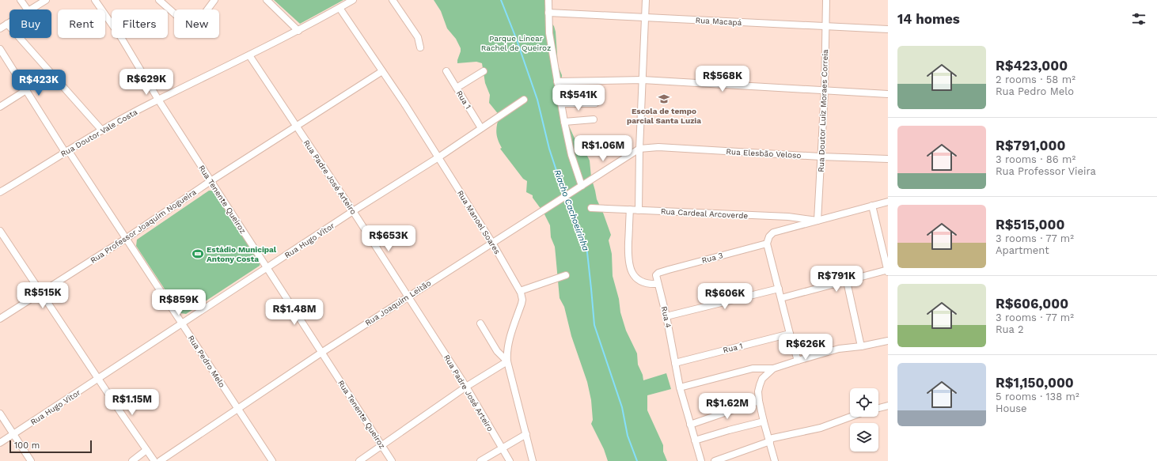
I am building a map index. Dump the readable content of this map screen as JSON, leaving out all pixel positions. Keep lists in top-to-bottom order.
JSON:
{
  "streets": {
    "street": [
      "Rua Macapá",
      "Rua 1",
      "Rua Doutor Luiz Moraes Correia",
      "Rua Doutor Vale Costa",
      "Rua Elesbão Veloso",
      "Rua Padre José Arteiro",
      "Rua Tenente Queiroz",
      "Rua Cardeal Arcoverde",
      "Rua Manoel Soares",
      "Rua Professor Joaquim Nogueira",
      "Rua Hugo Vítor",
      "Rua 3",
      "Rua Joaquim Leitão",
      "Rua 4",
      "Rua Pedro Melo"
    ]
  },
  "crossings": [
    ["Rua Macapá", "Rua Doutor Luiz Moraes Correia"],
    ["Rua 1", "Rua Hugo Vítor"],
    ["Rua 1", "Rua 4"],
    ["Rua Doutor Luiz Moraes Correia", "Rua Elesbão Veloso"],
    ["Rua Doutor Luiz Moraes Correia", "Rua Cardeal Arcoverde"],
    ["Rua Doutor Vale Costa", "Rua Padre José Arteiro"],
    ["Rua Doutor Vale Costa", "Rua Tenente Queiroz"],
    ["Rua Doutor Vale Costa", "Rua Manoel Soares"],
    ["Rua Doutor Vale Costa", "Rua Pedro Melo"],
    ["Rua Elesbão Veloso", "Rua Joaquim Leitão"],
    ["Rua Padre José Arteiro", "Rua Professor Joaquim Nogueira"],
    ["Rua Padre José Arteiro", "Rua Hugo Vítor"],
    ["Rua Padre José Arteiro", "Rua Joaquim Leitão"],
    ["Rua Tenente Queiroz", "Rua Professor Joaquim Nogueira"],
    ["Rua Tenente Queiroz", "Rua Hugo Vítor"],
    ["Rua Tenente Queiroz", "Rua Joaquim Leitão"],
    ["Rua Cardeal Arcoverde", "Rua 3"],
    ["Rua Manoel Soares", "Rua Professor Joaquim Nogueira"],
    ["Rua Manoel Soares", "Rua Hugo Vítor"],
    ["Rua Manoel Soares", "Rua Joaquim Leitão"],
    ["Rua Professor Joaquim Nogueira", "Rua Pedro Melo"],
    ["Rua Hugo Vítor", "Rua Pedro Melo"],
    ["Rua 3", "Rua 4"],
    ["Rua Joaquim Leitão", "Rua Pedro Melo"]
  ],
  "water": ["Riacho Cachoeirinha"],
  "parks": ["Parque Linear Rachel de Queiroz"],
  "places": {
    "school or university": ["Escola de tempo parcial Santa Luzia"],
    "sports": ["Estádio Municipal Antony Costa"]
  },
  "scale_bar": "100 m",
  "page": {
    "heading": "14 homes",
    "chip": [
      "Buy",
      "Rent",
      "Filters",
      "New"
    ],
    "list": [
      {
        "name": "R$423,000",
        "note": "2 rooms · 58 m² · Rua Pedro Melo"
      },
      {
        "name": "R$791,000",
        "note": "3 rooms · 86 m² · Rua Professor Vieira"
      },
      {
        "name": "R$515,000",
        "note": "3 rooms · 77 m² · Apartment"
      },
      {
        "name": "R$606,000",
        "note": "3 rooms · 77 m² · Rua 2"
      },
      {
        "name": "R$1,150,000",
        "note": "5 rooms · 138 m² · House"
      }
    ],
    "price": [
      "R$568K",
      "R$629K",
      "R$423K",
      "R$541K",
      "R$1.06M",
      "R$653K",
      "R$791K",
      "R$515K",
      "R$606K",
      "R$859K",
      "R$1.48M",
      "R$626K",
      "R$1.15M",
      "R$1.62M"
    ],
    "scale": "100 m"
  }
}
